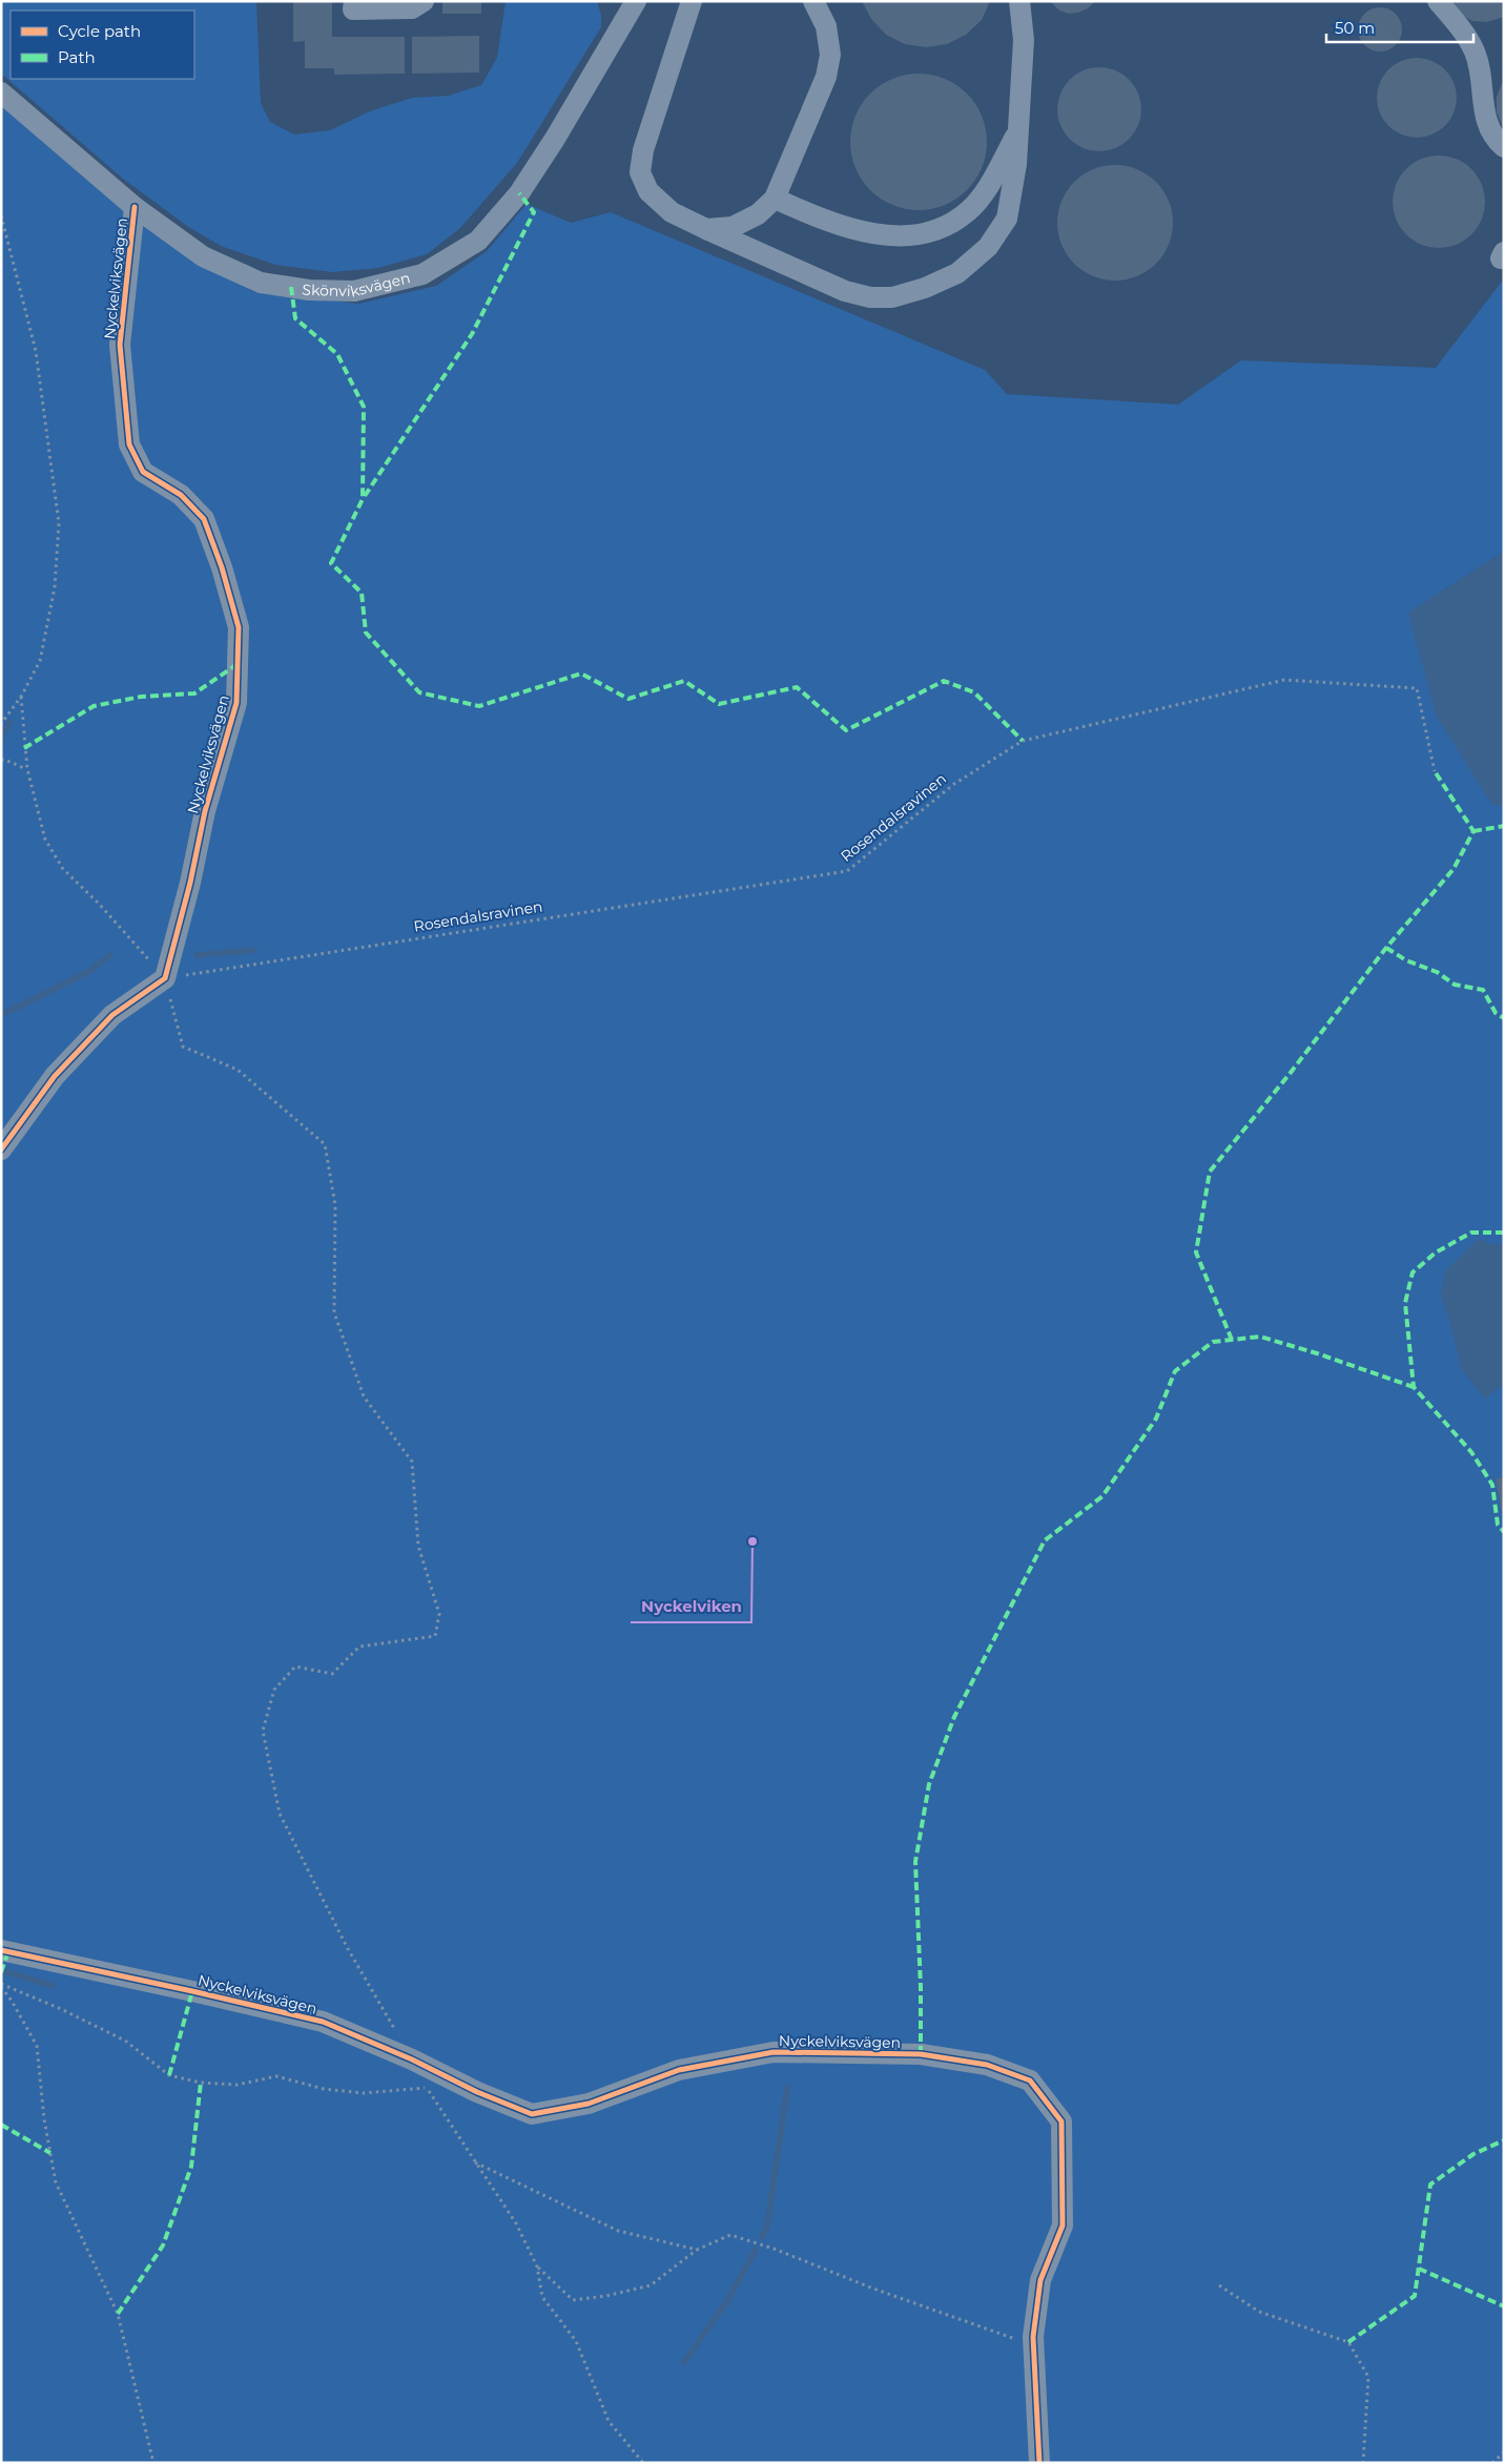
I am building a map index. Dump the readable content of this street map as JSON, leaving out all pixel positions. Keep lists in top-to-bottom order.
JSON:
{
  "streets": {
    "street": ["Nyckelviksvägen", "Skönviksvägen"],
    "path": ["Rosendalsravinen"]
  },
  "crossings": [
    ["Nyckelviksvägen", "Skönviksvägen"],
    ["Nyckelviksvägen", "Rosendalsravinen"]
  ],
  "places": ["Nyckelviken"],
  "legend": ["Cycle path", "Path"],
  "scale_bar": "50 m"
}
